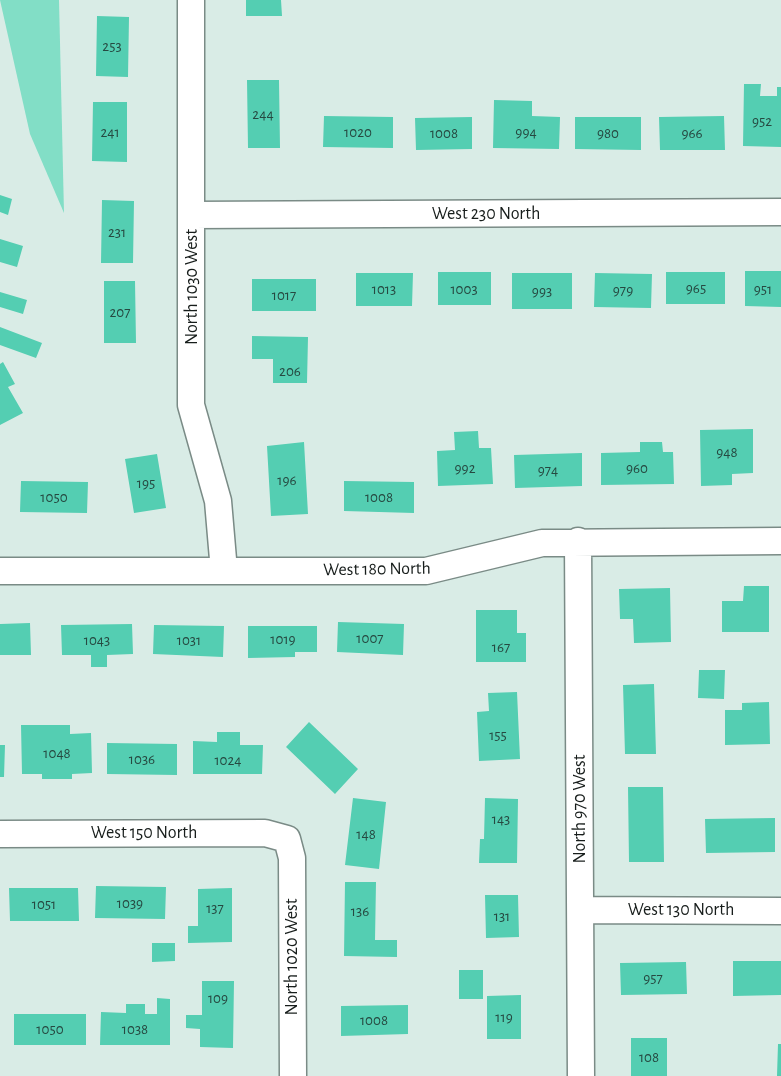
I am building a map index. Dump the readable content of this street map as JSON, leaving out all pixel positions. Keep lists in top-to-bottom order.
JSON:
{
  "streets": {
    "street": [
      "West 230 North",
      "North 1030 West",
      "West 180 North",
      "North 970 West",
      "West 150 North",
      "West 130 North",
      "North 1020 West"
    ]
  },
  "crossings": [
    ["West 230 North", "North 1030 West"],
    ["North 1030 West", "West 180 North"],
    ["West 180 North", "North 970 West"],
    ["North 970 West", "West 130 North"],
    ["West 150 North", "North 1020 West"]
  ],
  "house_numbers": [
    "253",
    "244",
    "952",
    "241",
    "1020",
    "994",
    "1008",
    "980",
    "966",
    "231",
    "965",
    "1013",
    "1003",
    "951",
    "979",
    "993",
    "1017",
    "207",
    "206",
    "948",
    "992",
    "960",
    "974",
    "196",
    "195",
    "1050",
    "1008",
    "1007",
    "1019",
    "1043",
    "1031",
    "167",
    "155",
    "1048",
    "1036",
    "1024",
    "143",
    "148",
    "1039",
    "1051",
    "137",
    "136",
    "131",
    "957",
    "109",
    "119",
    "1008",
    "1050",
    "1038",
    "108"
  ]
}
